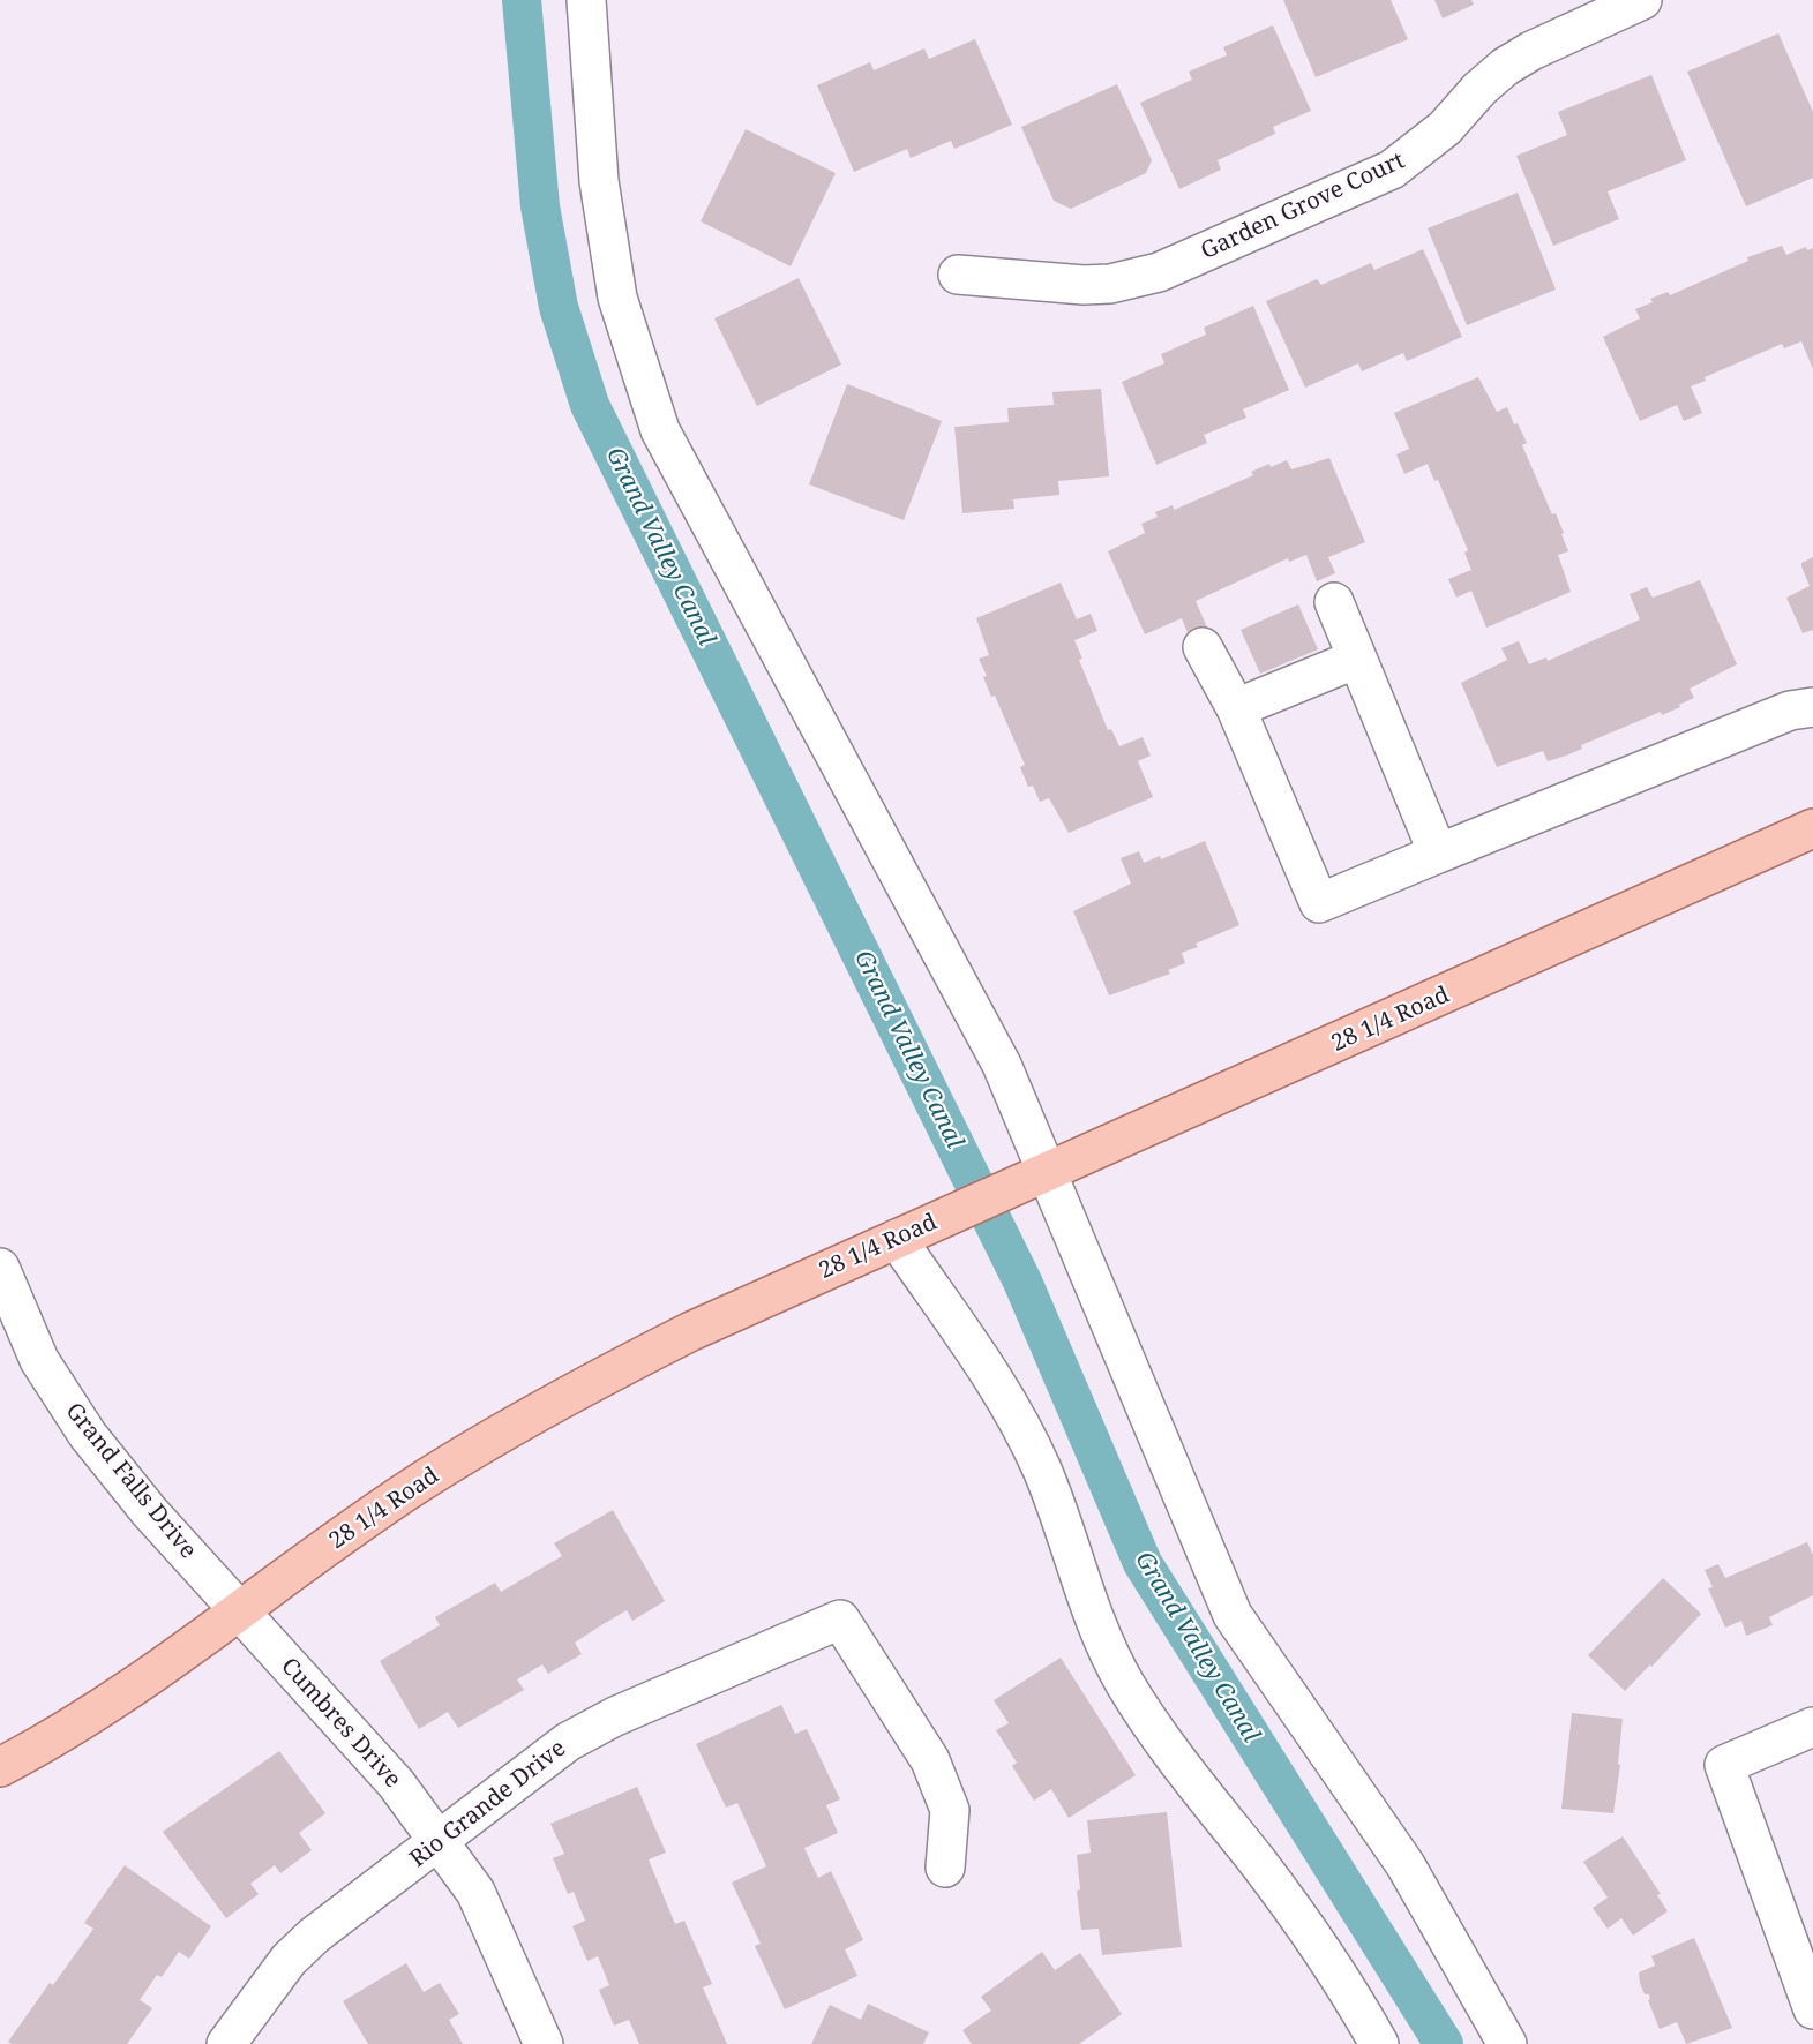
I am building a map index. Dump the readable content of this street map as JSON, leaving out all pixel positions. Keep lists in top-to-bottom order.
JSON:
{
  "streets": {
    "main road": ["28 1/4 Road"],
    "street": [
      "Garden Grove Court",
      "Grand Falls Drive",
      "Cumbres Drive",
      "Rio Grande Drive"
    ]
  },
  "crossings": [
    ["28 1/4 Road", "Grand Falls Drive"],
    ["28 1/4 Road", "Cumbres Drive"],
    ["Grand Falls Drive", "Cumbres Drive"],
    ["Cumbres Drive", "Rio Grande Drive"]
  ],
  "water": ["Grand Valley Canal"]
}
